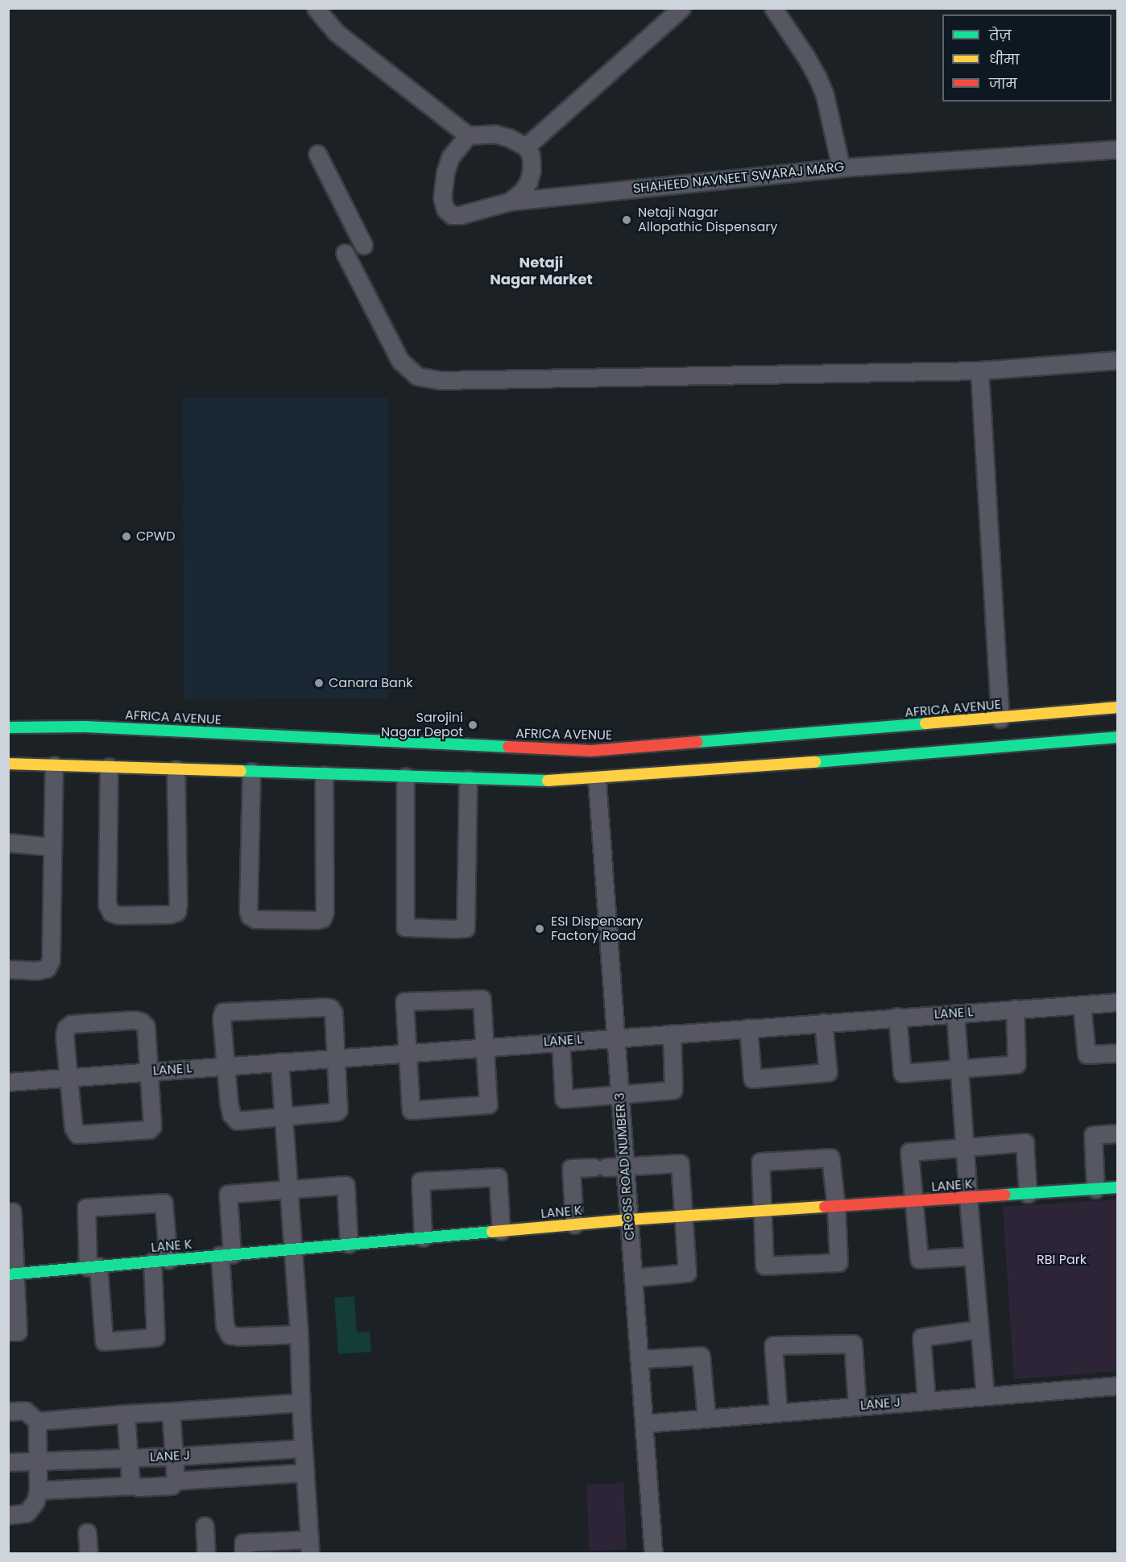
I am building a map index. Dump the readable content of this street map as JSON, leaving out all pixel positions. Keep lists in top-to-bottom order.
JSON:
{
  "streets": {
    "main road": ["AFRICA AVENUE", "LANE K"],
    "street": [
      "SHAHEED NAVNEET SWARAJ MARG",
      "LANE L",
      "CROSS ROAD NUMBER 3",
      "LANE J"
    ]
  },
  "crossings": [
    ["LANE L", "CROSS ROAD NUMBER 3"],
    ["CROSS ROAD NUMBER 3", "LANE K"],
    ["CROSS ROAD NUMBER 3", "LANE J"]
  ],
  "districts": ["Netaji Nagar Market"],
  "parks": ["RBI Park"],
  "places": [
    "Netaji Nagar Allopathic Dispensary",
    "CPWD",
    "Canara Bank",
    "Sarojini Nagar Depot",
    "ESI Dispensary Factory Road"
  ],
  "legend": ["तेज़", "धीमा", "जाम"]
}
